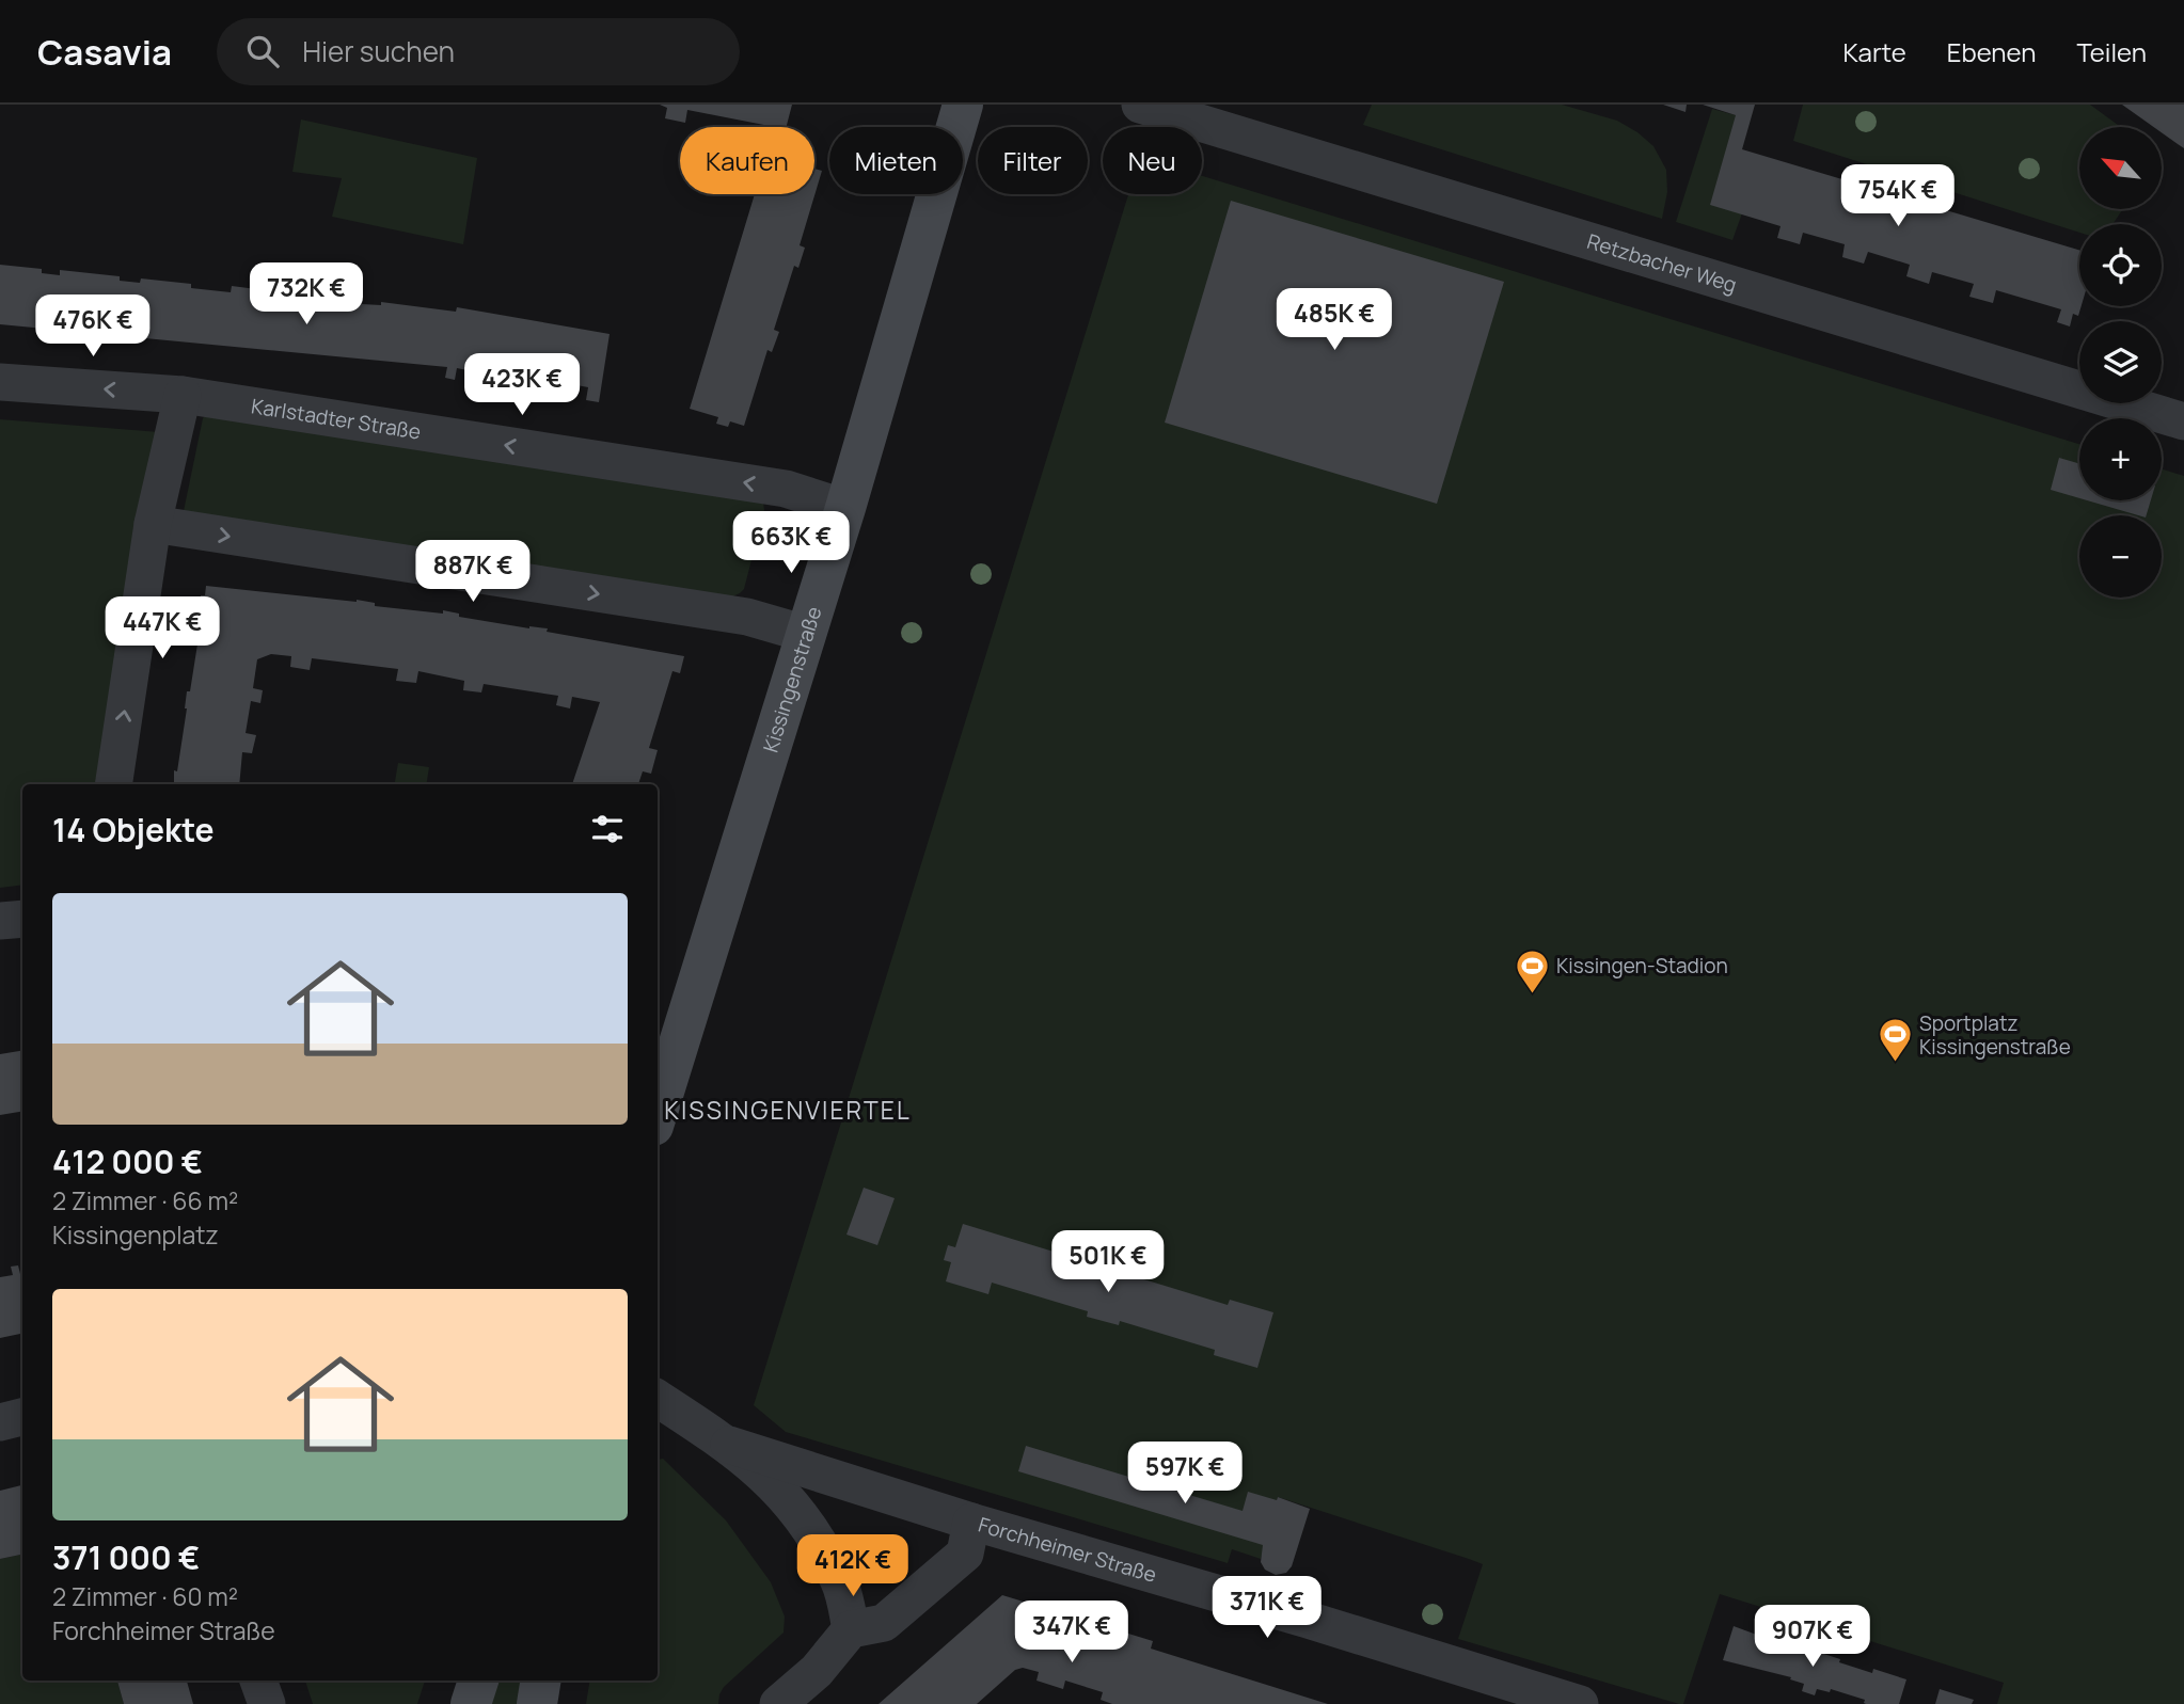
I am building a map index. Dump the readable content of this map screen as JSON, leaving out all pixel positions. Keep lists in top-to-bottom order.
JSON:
{
  "streets": {
    "street": [
      "Retzbacher Weg",
      "Karlstadter Straße",
      "Kissingenstraße",
      "Forchheimer Straße"
    ]
  },
  "crossings": [
    ["Karlstadter Straße", "Kissingenstraße"]
  ],
  "districts": ["KISSINGENVIERTEL"],
  "places": {
    "sports": ["Kissingen-Stadion", "Sportplatz Kissingenstraße"]
  },
  "north": "top left",
  "page": {
    "header": "Casavia",
    "search": "Hier suchen",
    "nav": ["Karte", "Ebenen", "Teilen"],
    "map_buttons": ["+", "−"],
    "chip": [
      "Kaufen",
      "Mieten",
      "Filter",
      "Neu"
    ],
    "price": [
      "754K €",
      "732K €",
      "485K €",
      "476K €",
      "423K €",
      "663K €",
      "887K €",
      "447K €",
      "501K €",
      "597K €",
      "412K €",
      "371K €",
      "347K €",
      "907K €"
    ],
    "heading": "14 Objekte",
    "list": [
      {
        "name": "412 000 €",
        "note": "2 Zimmer · 66 m² · Kissingenplatz"
      },
      {
        "name": "371 000 €",
        "note": "2 Zimmer · 60 m² · Forchheimer Straße"
      }
    ]
  }
}
